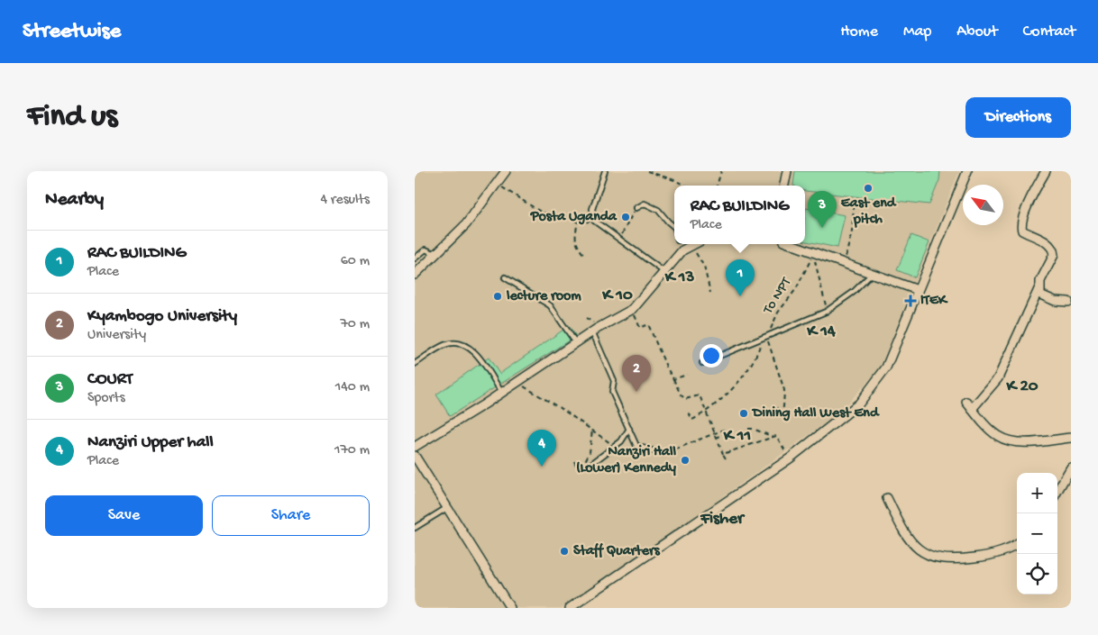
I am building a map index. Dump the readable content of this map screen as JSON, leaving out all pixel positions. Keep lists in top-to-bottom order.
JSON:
{
  "streets": {
    "path": ["To NPT"]
  },
  "districts": [
    "K 13",
    "K 10",
    "K 14",
    "K 20",
    "K 11",
    "Fisher"
  ],
  "places": {
    "other": [
      "East end pitch",
      "Posta Uganda",
      "lecture room",
      "Dining Hall West End",
      "Nanziri Hall (Lower) Kennedy",
      "Staff Quarters"
    ],
    "health": ["ITEK"]
  },
  "north": "top left",
  "page": {
    "header": "Streetwise",
    "nav": [
      "Home",
      "Map",
      "About",
      "Contact"
    ],
    "buttons": [
      "Directions",
      ["Save", "Share"]
    ],
    "title": "Find us",
    "heading": ["Nearby", "4 results"],
    "popup": ["RAC BUILDING", "Place"],
    "pins": [
      "3",
      "1",
      "2",
      "4"
    ],
    "list": [
      {
        "mark": "1",
        "name": "RAC BUILDING",
        "note": "Place",
        "value": "60 m"
      },
      {
        "mark": "2",
        "name": "Kyambogo University",
        "note": "University",
        "value": "70 m"
      },
      {
        "mark": "3",
        "name": "COURT",
        "note": "Sports",
        "value": "140 m"
      },
      {
        "mark": "4",
        "name": "Nanziri Upper hall",
        "note": "Place",
        "value": "170 m"
      }
    ],
    "map_buttons": ["+", "−"]
  }
}
